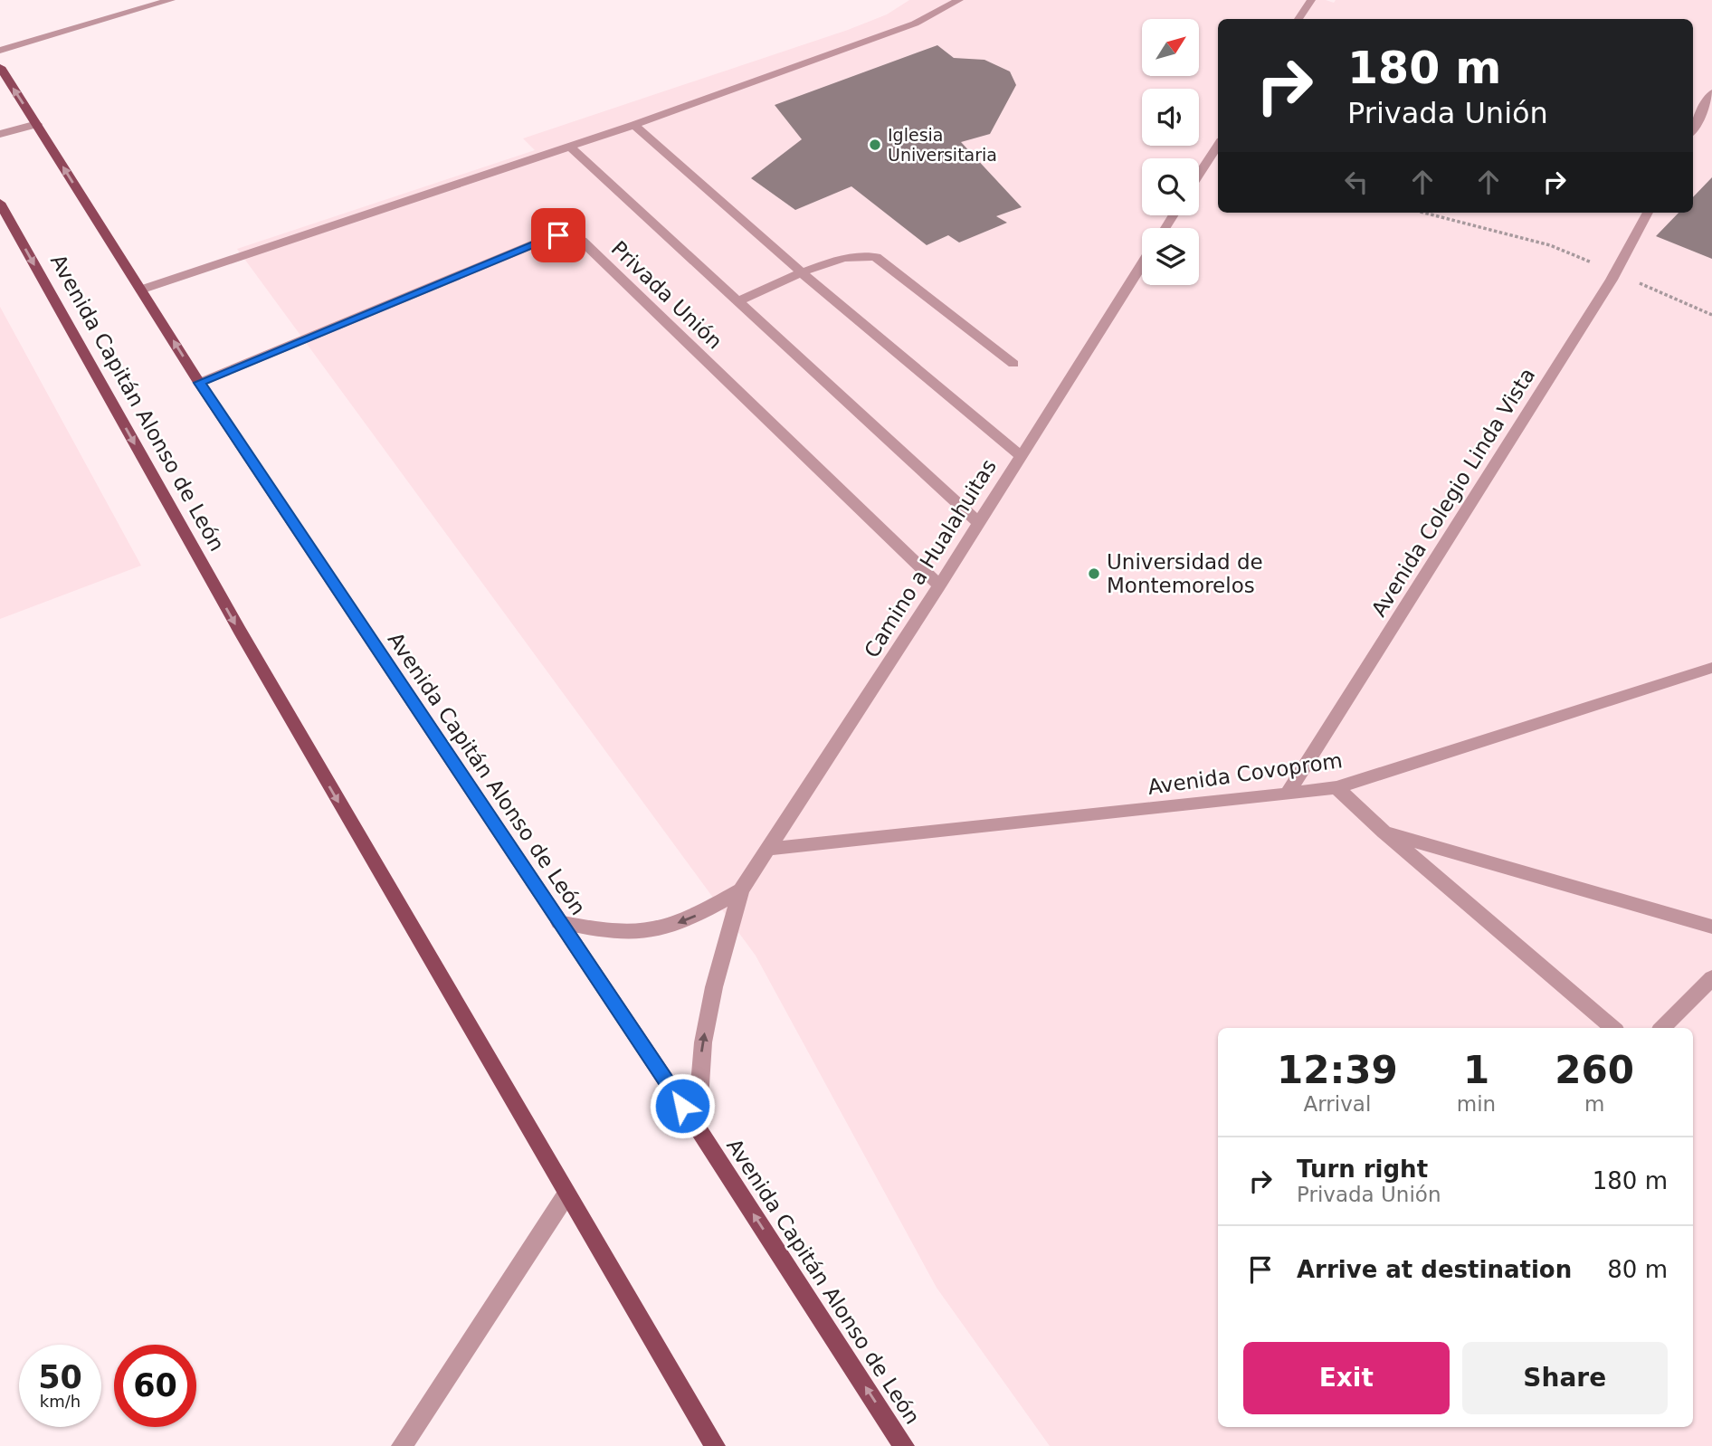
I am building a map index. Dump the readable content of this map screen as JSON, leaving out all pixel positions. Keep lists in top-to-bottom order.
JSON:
{
  "streets": {
    "main road": ["Avenida Capitán Alonso de León"],
    "street": [
      "Privada Unión",
      "Avenida Colegio Linda Vista",
      "Camino a Hualahuitas",
      "Avenida Covoprom"
    ]
  },
  "crossings": [
    ["Privada Unión", "Avenida Capitán Alonso de León"],
    ["Privada Unión", "Camino a Hualahuitas"],
    ["Avenida Colegio Linda Vista", "Avenida Covoprom"],
    ["Camino a Hualahuitas", "Avenida Covoprom"]
  ],
  "places": ["Iglesia Universitaria", "Universidad de Montemorelos"],
  "north": "top right",
  "page": {
    "turn": ["180 m", "Privada Unión"],
    "eta": [
      "12:39",
      "Arrival",
      "1",
      "min",
      "260",
      "m"
    ],
    "list": [
      {
        "name": "Turn right",
        "note": "Privada Unión",
        "value": "180 m"
      },
      {
        "name": "Arrive at destination",
        "value": "80 m"
      }
    ],
    "buttons": ["Exit", "Share"],
    "speed": "50 km/h",
    "limit": "60"
  }
}
